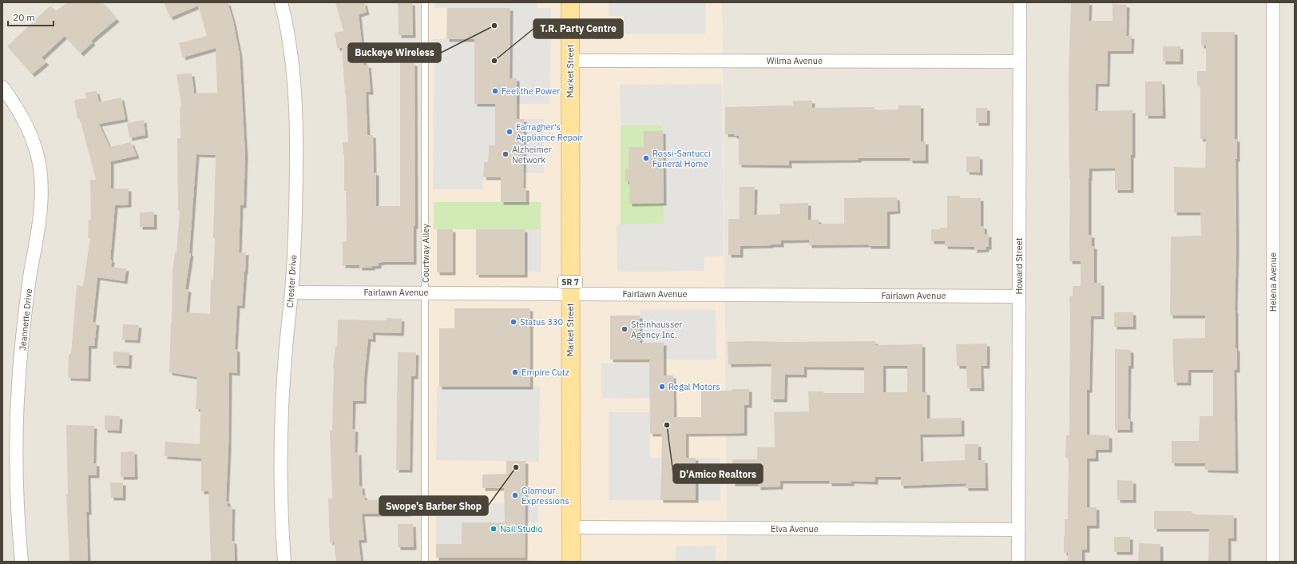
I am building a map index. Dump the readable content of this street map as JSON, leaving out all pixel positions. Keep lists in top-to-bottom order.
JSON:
{
  "streets": {
    "main road": ["Market Street", "SR 7"],
    "street": [
      "Wilma Avenue",
      "Howard Street",
      "Chester Drive",
      "Helena Avenue",
      "Fairlawn Avenue",
      "Jeannette Drive",
      "Elva Avenue"
    ],
    "lane": ["Courtway Alley"]
  },
  "crossings": [
    ["Wilma Avenue", "Market Street"],
    ["Wilma Avenue", "Howard Street"],
    ["Market Street", "Fairlawn Avenue"],
    ["Market Street", "Elva Avenue"],
    ["Courtway Alley", "Fairlawn Avenue"],
    ["Howard Street", "Fairlawn Avenue"],
    ["Howard Street", "Elva Avenue"],
    ["Chester Drive", "Fairlawn Avenue"]
  ],
  "places": [
    "Buckeye Wireless",
    "T.R. Party Centre",
    "Feel the Power",
    "Farragher's Appliance Repair",
    "Alzheimer Network",
    "Rossi-Santucci Funeral Home",
    "Status 330",
    "Steinhausser Agency Inc.",
    "Empire Cutz",
    "Regal Motors",
    "D'Amico Realtors",
    "Swope's Barber Shop",
    "Glamour Expressions",
    "Nail Studio"
  ],
  "scale_bar": "20 m"
}
